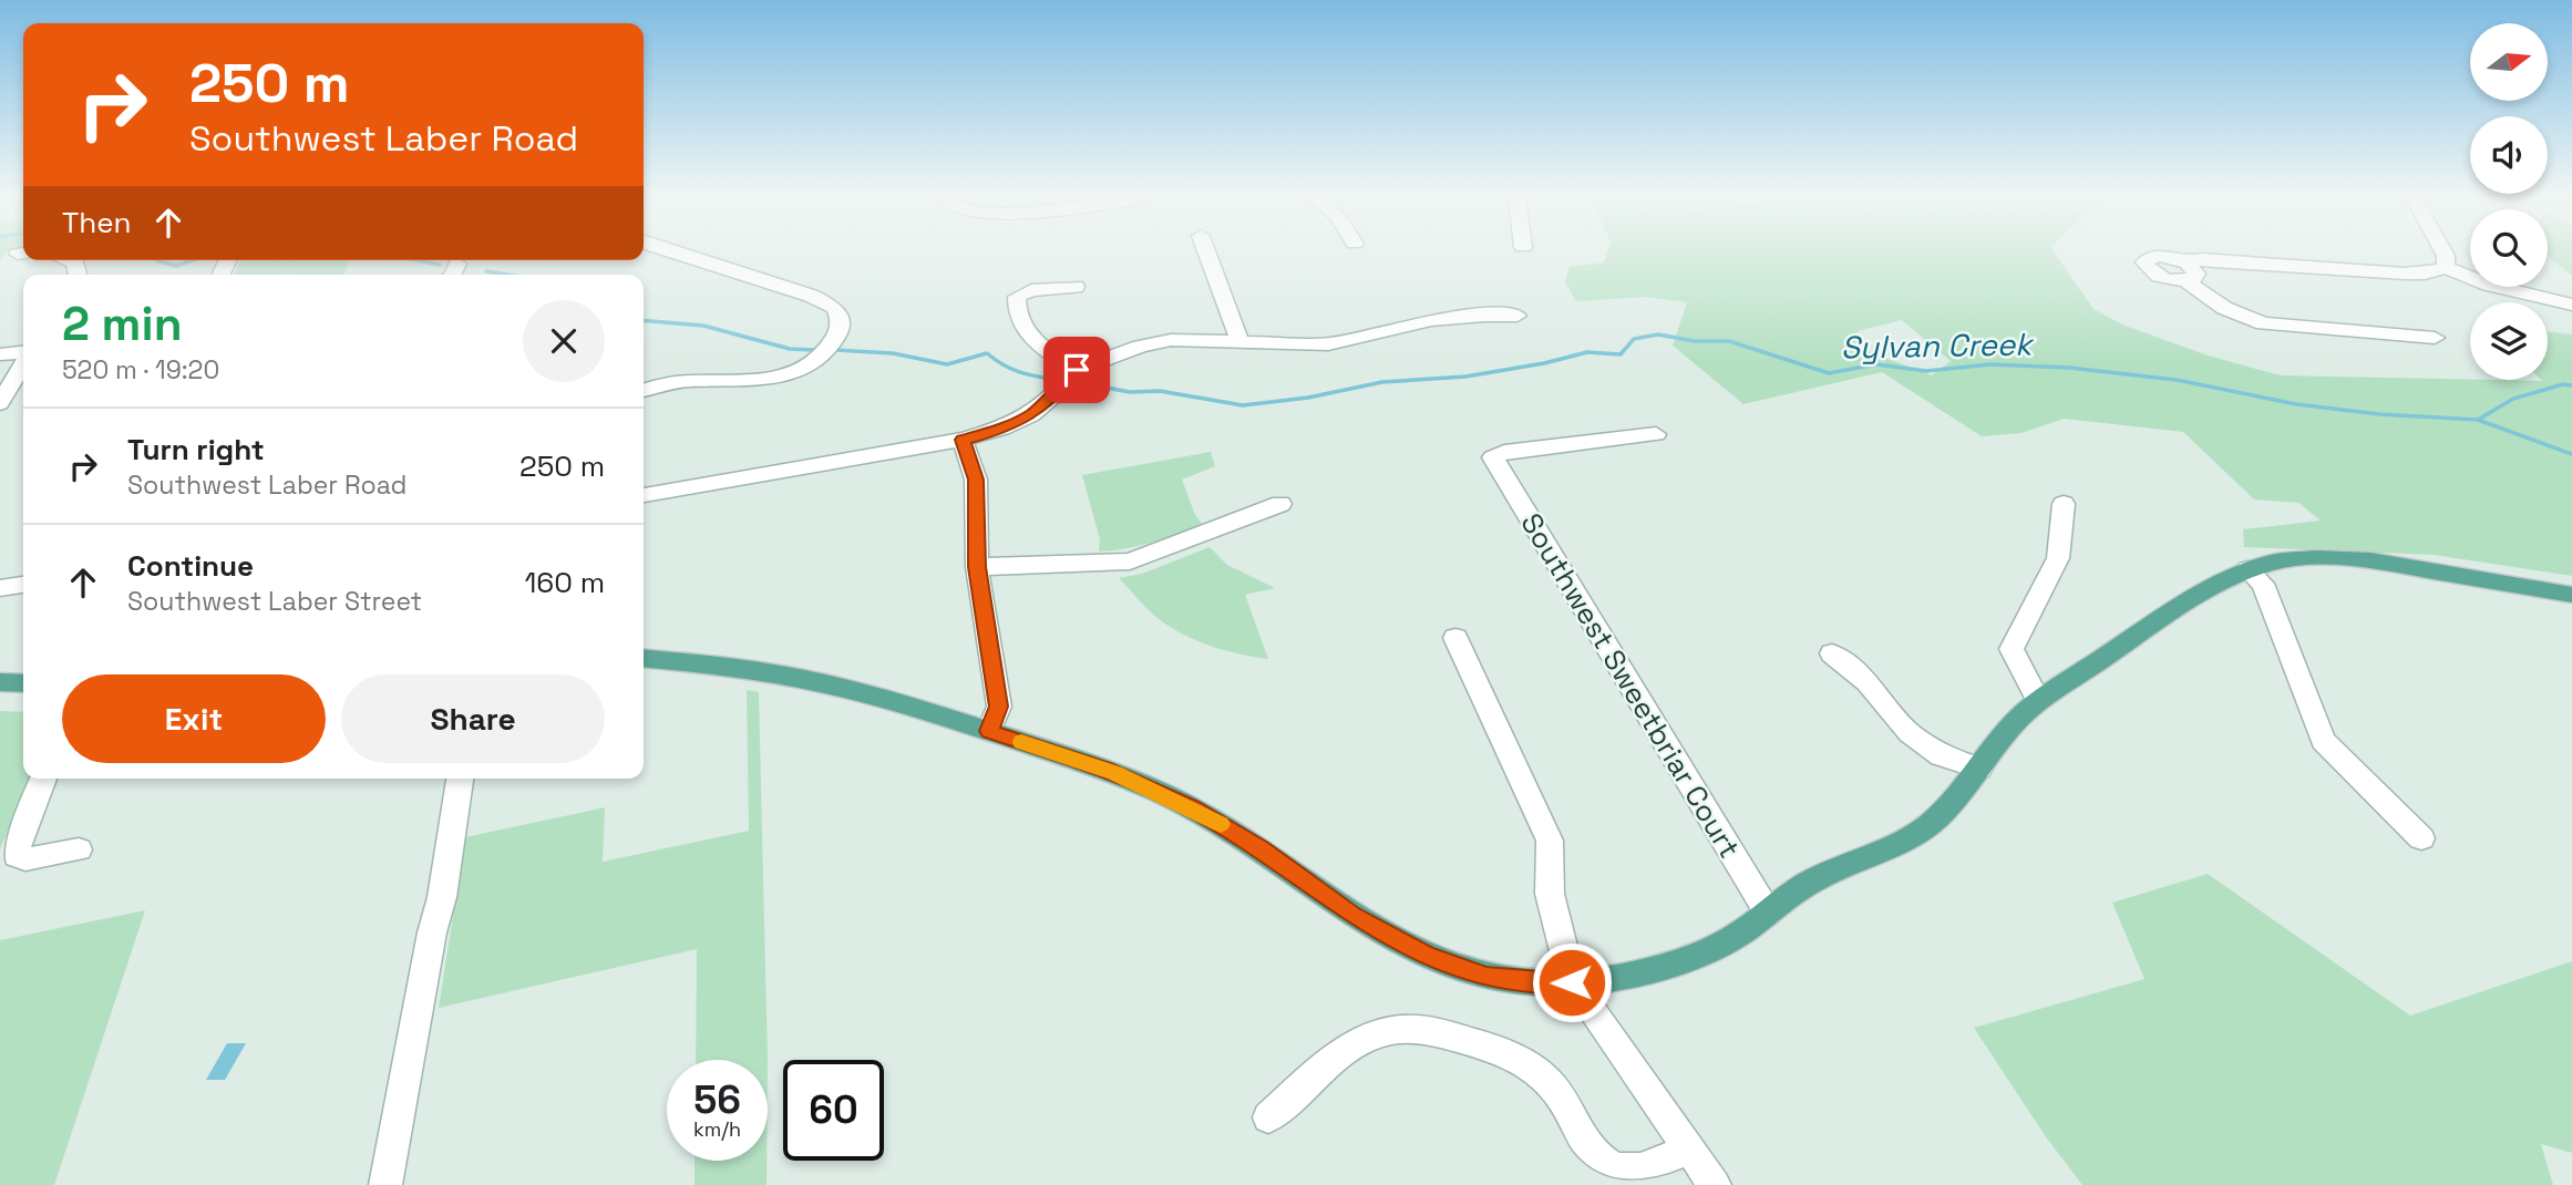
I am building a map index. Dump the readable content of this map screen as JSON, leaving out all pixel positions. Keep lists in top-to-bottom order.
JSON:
{
  "streets": {
    "street": ["Southwest Sweetbriar Court"]
  },
  "water": ["Sylvan Creek"],
  "north": "right",
  "page": {
    "turn": ["250 m", "Southwest Laber Road"],
    "then": "Then",
    "heading": ["2 min", "520 m · 19:20"],
    "list": [
      {
        "name": "Turn right",
        "note": "Southwest Laber Road",
        "value": "250 m"
      },
      {
        "name": "Continue",
        "note": "Southwest Laber Street",
        "value": "160 m"
      }
    ],
    "buttons": ["Exit", "Share"],
    "speed": "56 km/h",
    "limit": "60"
  }
}
